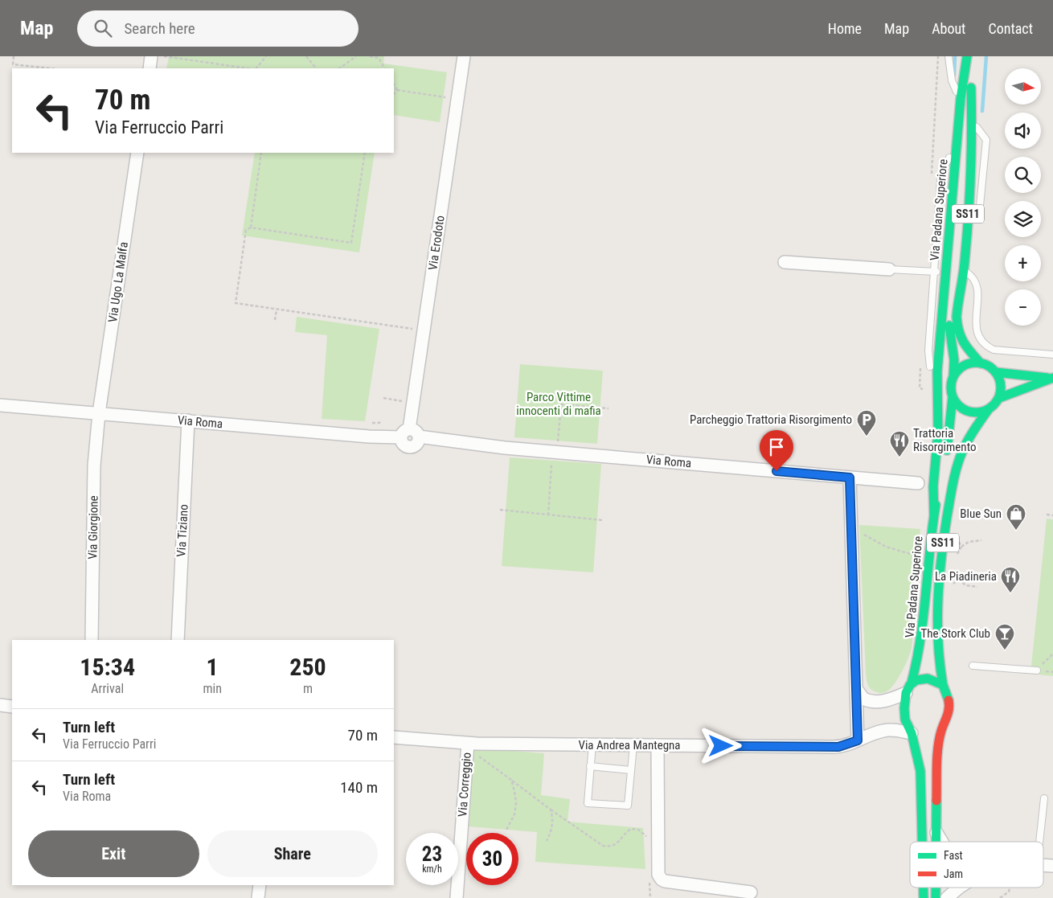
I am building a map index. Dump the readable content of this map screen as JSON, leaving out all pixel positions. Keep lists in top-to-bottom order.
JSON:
{
  "streets": {
    "main road": ["Via Padana Superiore", "SS11"],
    "street": [
      "Via Erodoto",
      "Via Ugo La Malfa",
      "Via Roma",
      "Via Giorgione",
      "Via Tiziano",
      "Via Andrea Mantegna",
      "Via Correggio"
    ]
  },
  "crossings": [
    ["Via Padana Superiore", "SS11"],
    ["SS11", "Via Andrea Mantegna"],
    ["Via Erodoto", "Via Roma"],
    ["Via Ugo La Malfa", "Via Roma"],
    ["Via Ugo La Malfa", "Via Giorgione"],
    ["Via Roma", "Via Giorgione"],
    ["Via Roma", "Via Tiziano"],
    ["Via Andrea Mantegna", "Via Correggio"]
  ],
  "parks": ["Parco Vittime innocenti di mafia"],
  "places": {
    "parking": ["Parcheggio Trattoria Risorgimento"],
    "restaurant": ["Trattoria Risorgimento", "La Piadineria"],
    "shop": ["Blue Sun"],
    "bar": ["The Stork Club"]
  },
  "legend": ["Fast", "Jam"],
  "north": "right",
  "page": {
    "header": "Map",
    "search": "Search here",
    "nav": [
      "Home",
      "Map",
      "About",
      "Contact"
    ],
    "map_buttons": ["+", "−"],
    "turn": ["70 m", "Via Ferruccio Parri"],
    "eta": [
      "15:34",
      "Arrival",
      "1",
      "min",
      "250",
      "m"
    ],
    "list": [
      {
        "name": "Turn left",
        "note": "Via Ferruccio Parri",
        "value": "70 m"
      },
      {
        "name": "Turn left",
        "note": "Via Roma",
        "value": "140 m"
      }
    ],
    "buttons": ["Exit", "Share"],
    "speed": "23 km/h",
    "limit": "30"
  }
}
